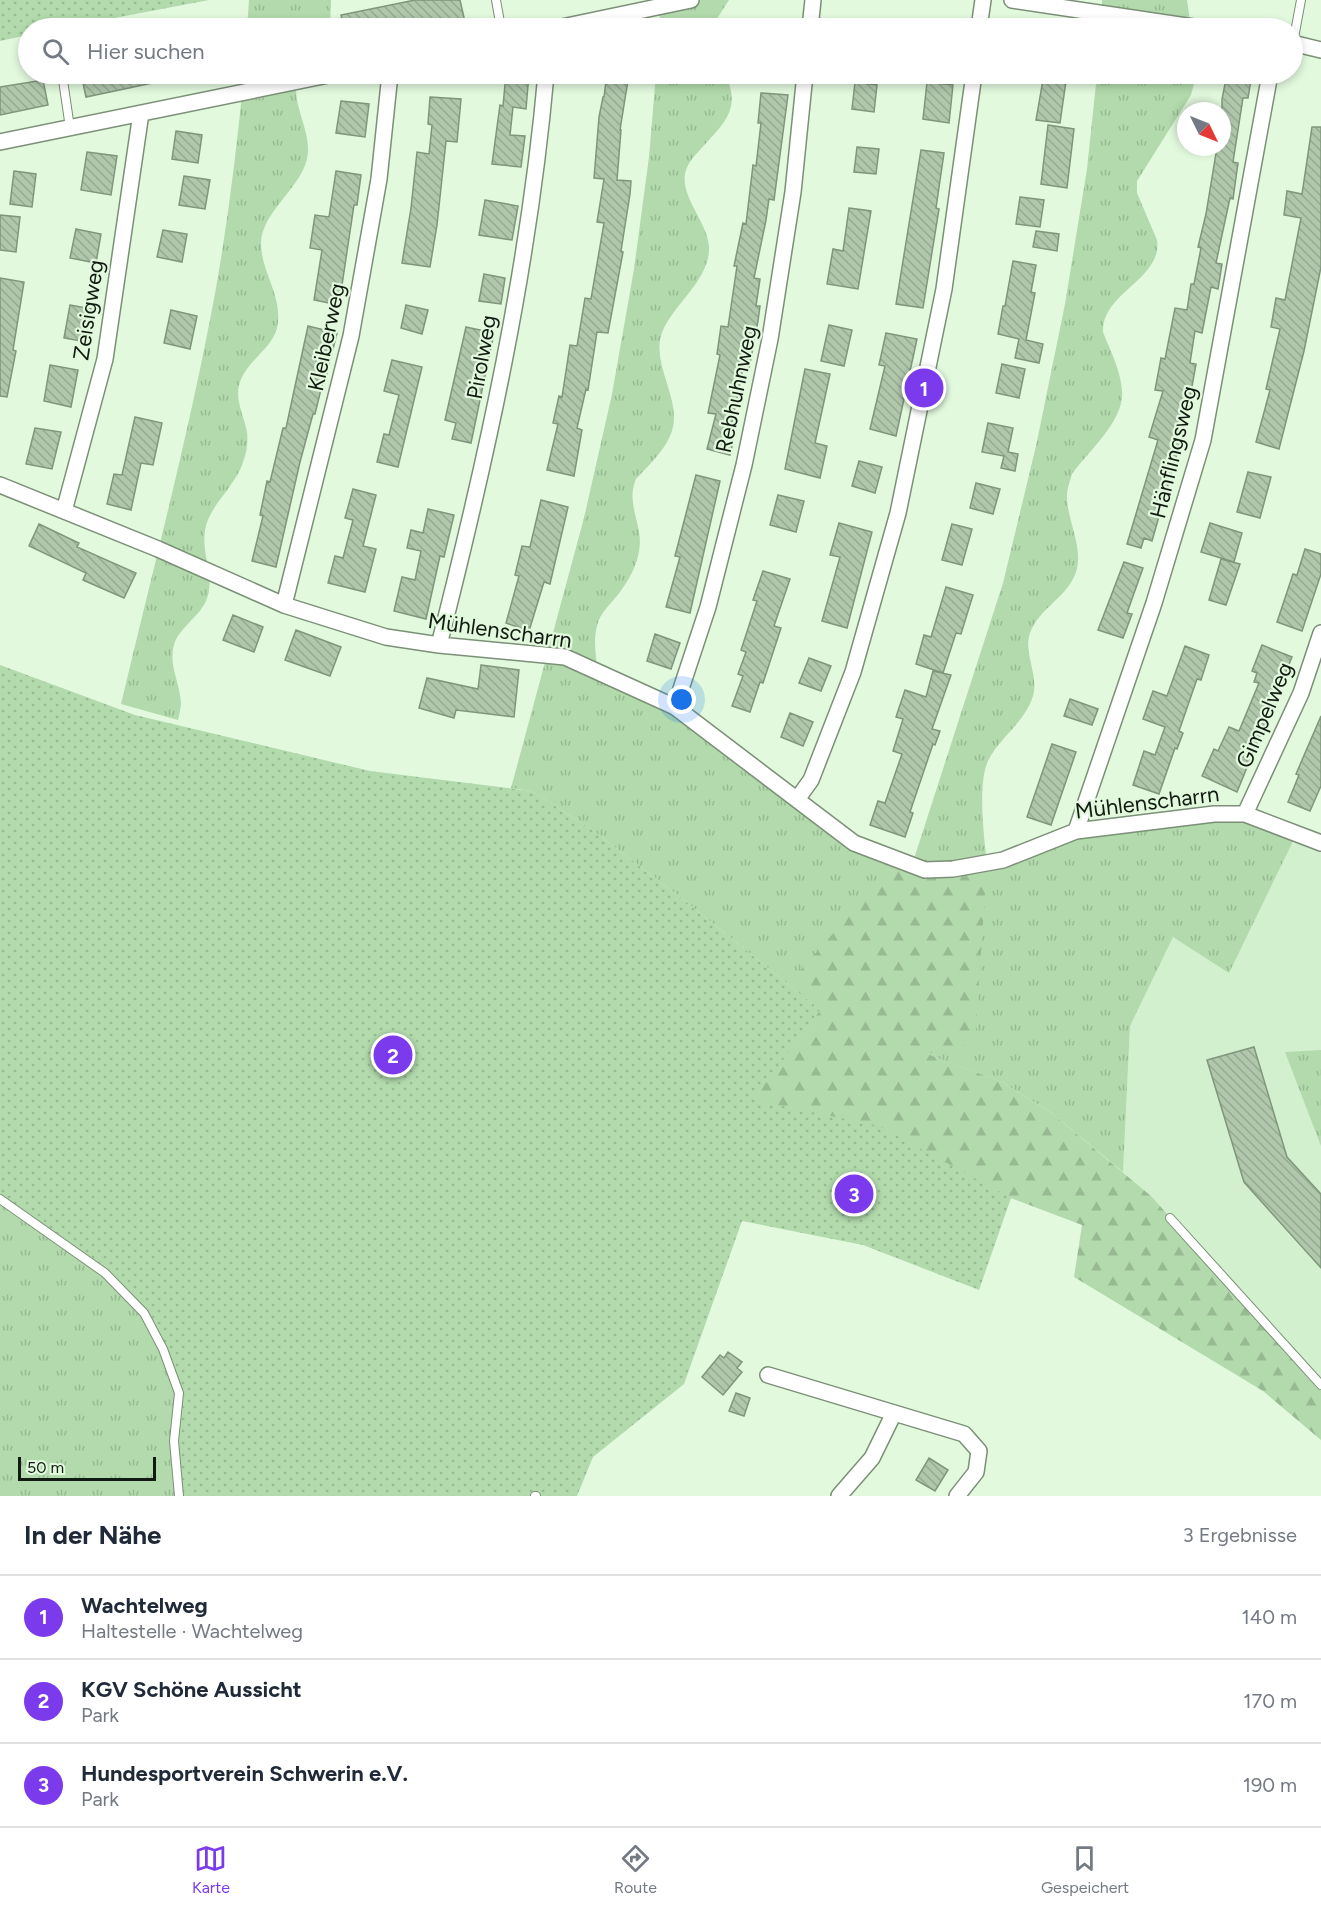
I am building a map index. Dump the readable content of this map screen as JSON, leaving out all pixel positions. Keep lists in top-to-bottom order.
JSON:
{
  "streets": {
    "street": [
      "Zeisigweg",
      "Kleiberweg",
      "Pirolweg",
      "Rebhuhnweg",
      "Hänflingsweg",
      "Mühlenscharrn",
      "Gimpelweg"
    ]
  },
  "crossings": [
    ["Zeisigweg", "Mühlenscharrn"],
    ["Kleiberweg", "Mühlenscharrn"],
    ["Pirolweg", "Mühlenscharrn"],
    ["Rebhuhnweg", "Mühlenscharrn"],
    ["Hänflingsweg", "Mühlenscharrn"],
    ["Mühlenscharrn", "Gimpelweg"]
  ],
  "scale_bar": "50 m",
  "north": "bottom right",
  "page": {
    "search": "Hier suchen",
    "pins": ["1", "2", "3"],
    "scale": "50 m",
    "heading": ["In der Nähe", "3 Ergebnisse"],
    "list": [
      {
        "mark": "1",
        "name": "Wachtelweg",
        "note": "Haltestelle · Wachtelweg",
        "value": "140 m"
      },
      {
        "mark": "2",
        "name": "KGV Schöne Aussicht",
        "note": "Park",
        "value": "170 m"
      },
      {
        "mark": "3",
        "name": "Hundesportverein Schwerin e.V.",
        "note": "Park",
        "value": "190 m"
      }
    ],
    "nav": ["Karte", "Route", "Gespeichert"]
  }
}
